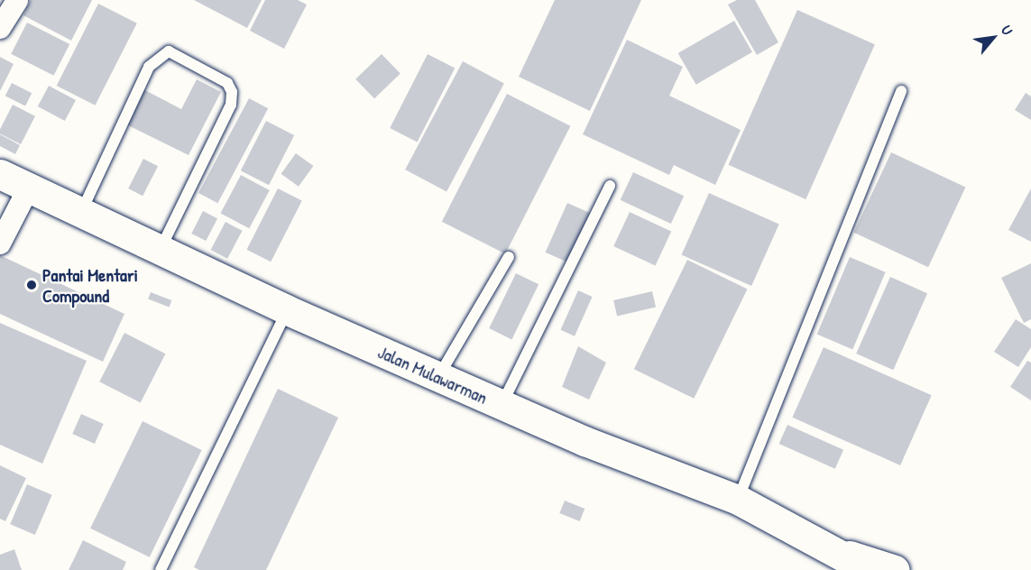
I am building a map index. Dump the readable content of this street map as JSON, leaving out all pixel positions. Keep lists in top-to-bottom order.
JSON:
{
  "streets": {
    "highway": ["Jalan Mulawarman"]
  },
  "places": ["Pantai Mentari Compound"],
  "north": "top right"
}
